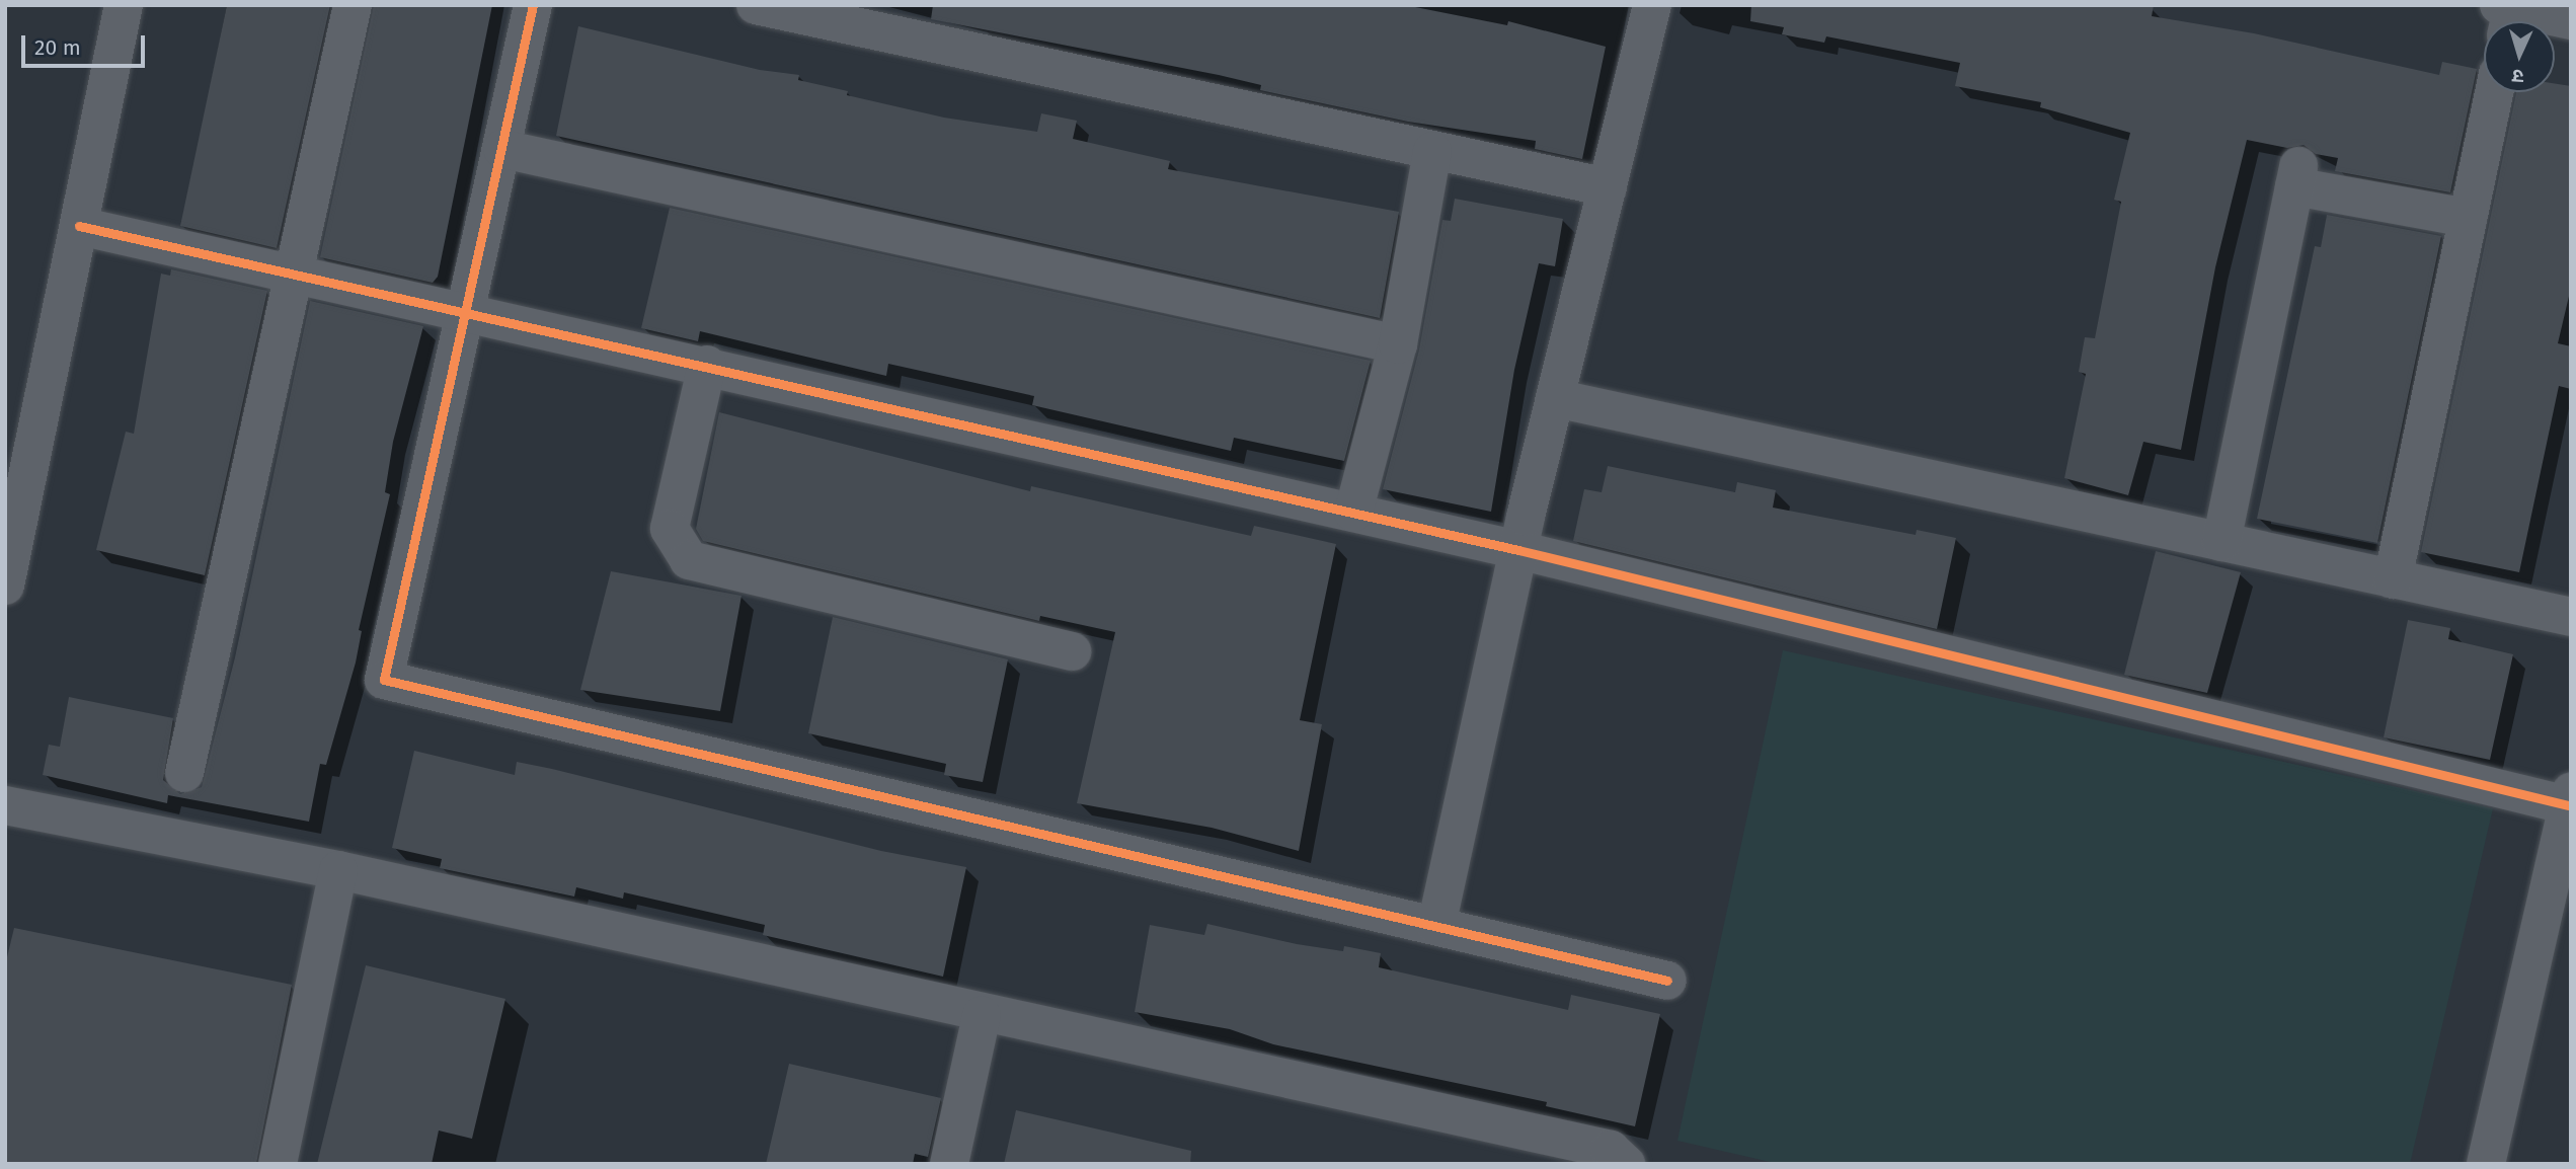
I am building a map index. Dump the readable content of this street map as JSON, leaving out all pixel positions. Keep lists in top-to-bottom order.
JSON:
{
  "scale_bar": "20 m",
  "north": "bottom"
}
